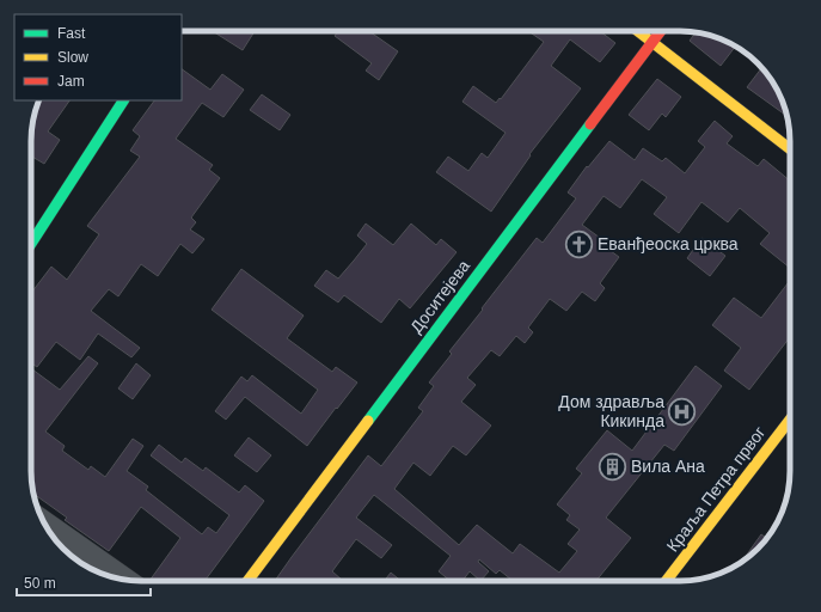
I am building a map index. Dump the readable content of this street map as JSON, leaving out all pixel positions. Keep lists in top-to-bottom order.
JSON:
{
  "streets": {
    "street": ["Доситејева", "Краља Петра првог"]
  },
  "places": {
    "church": ["Еванђеоска црква"],
    "hospital": ["Дом здравља Кикинда"],
    "building": ["Вила Ана"]
  },
  "legend": ["Fast", "Slow", "Jam"],
  "scale_bar": "50 m"
}
